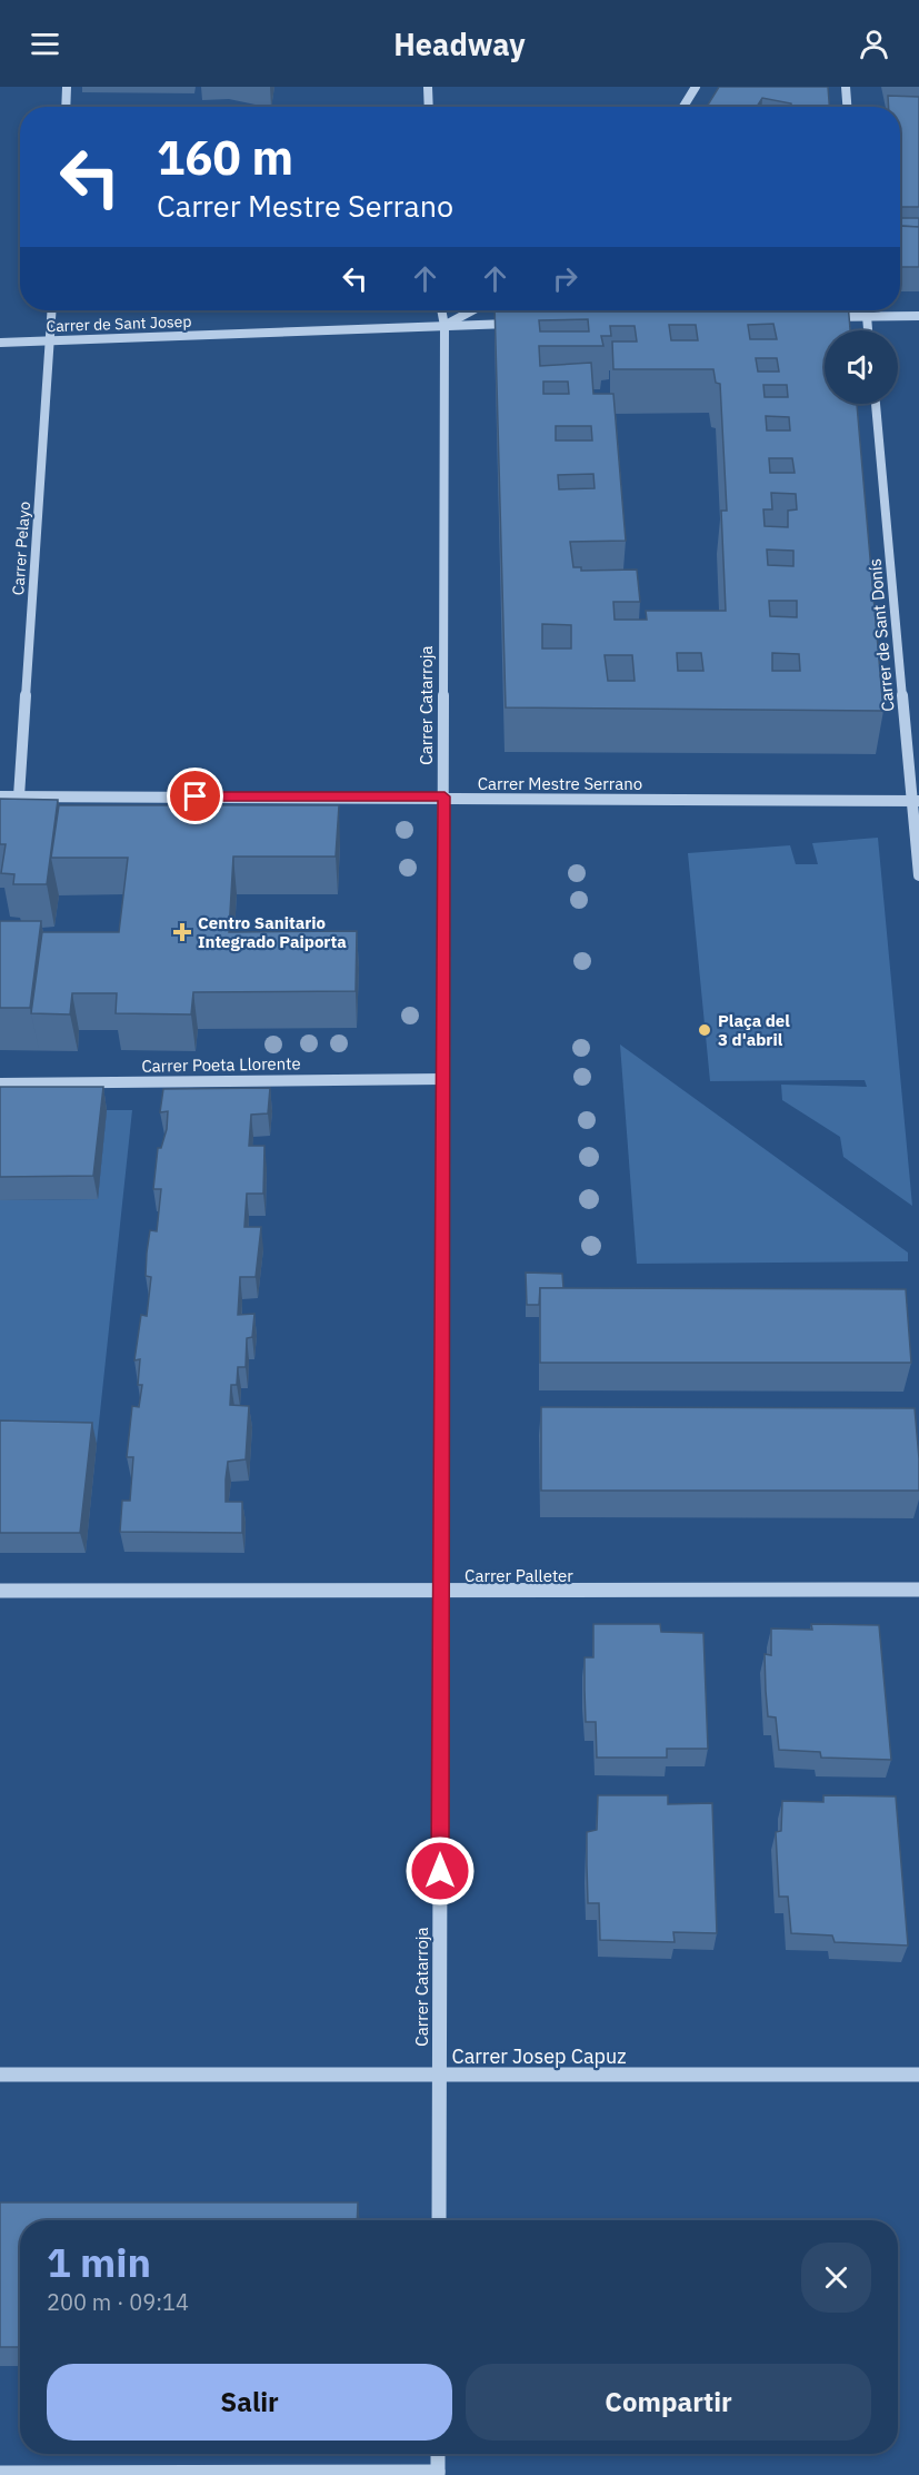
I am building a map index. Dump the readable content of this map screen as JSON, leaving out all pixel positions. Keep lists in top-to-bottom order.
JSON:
{
  "streets": {
    "street": [
      "Carrer de Sant Josep",
      "Carrer Pelayo",
      "Carrer de Sant Donís",
      "Carrer Catarroja",
      "Carrer Mestre Serrano",
      "Carrer Poeta Llorente",
      "Carrer Palleter",
      "Carrer Josep Capuz"
    ]
  },
  "crossings": [
    ["Carrer de Sant Josep", "Carrer Pelayo"],
    ["Carrer de Sant Josep", "Carrer Catarroja"],
    ["Carrer Pelayo", "Carrer Mestre Serrano"],
    ["Carrer de Sant Donís", "Carrer Mestre Serrano"],
    ["Carrer Catarroja", "Carrer Mestre Serrano"],
    ["Carrer Catarroja", "Carrer Poeta Llorente"],
    ["Carrer Catarroja", "Carrer Palleter"],
    ["Carrer Catarroja", "Carrer Josep Capuz"]
  ],
  "places": {
    "health": ["Centro Sanitario Integrado Paiporta"],
    "other": ["Plaça del 3 d'abril"]
  },
  "page": {
    "header": "Headway",
    "turn": ["160 m", "Carrer Mestre Serrano"],
    "heading": ["1 min", "200 m · 09:14"],
    "buttons": ["Salir", "Compartir"]
  }
}
